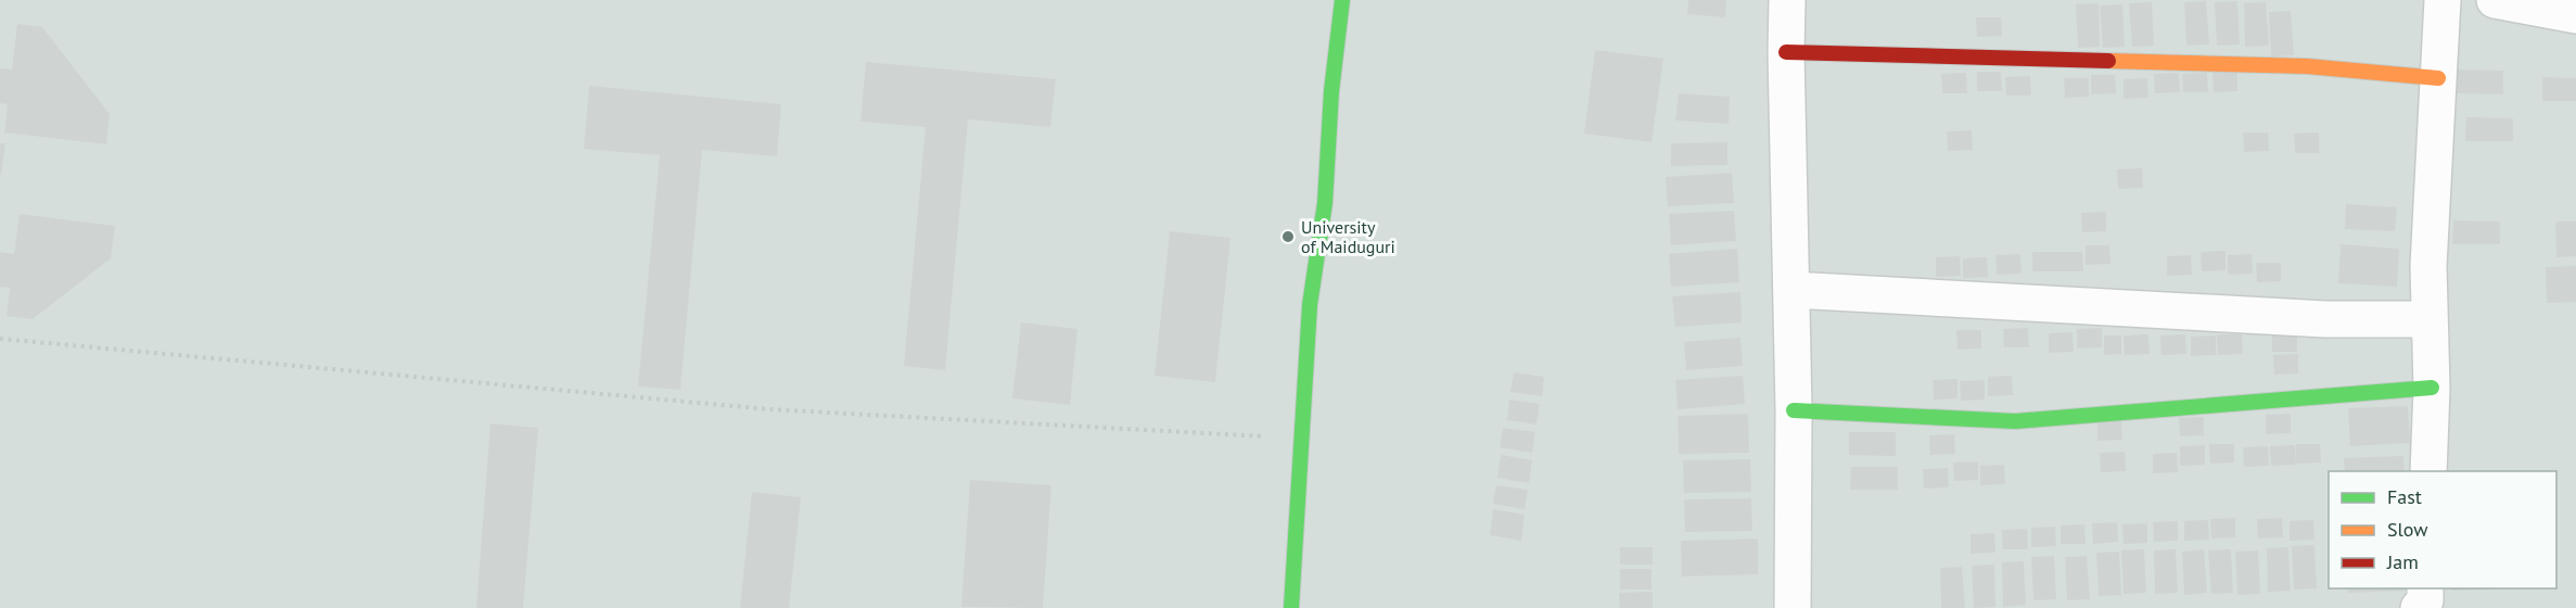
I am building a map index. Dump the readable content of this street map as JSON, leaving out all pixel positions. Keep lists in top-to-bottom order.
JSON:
{
  "places": ["University of Maiduguri"],
  "legend": ["Fast", "Slow", "Jam"]
}
